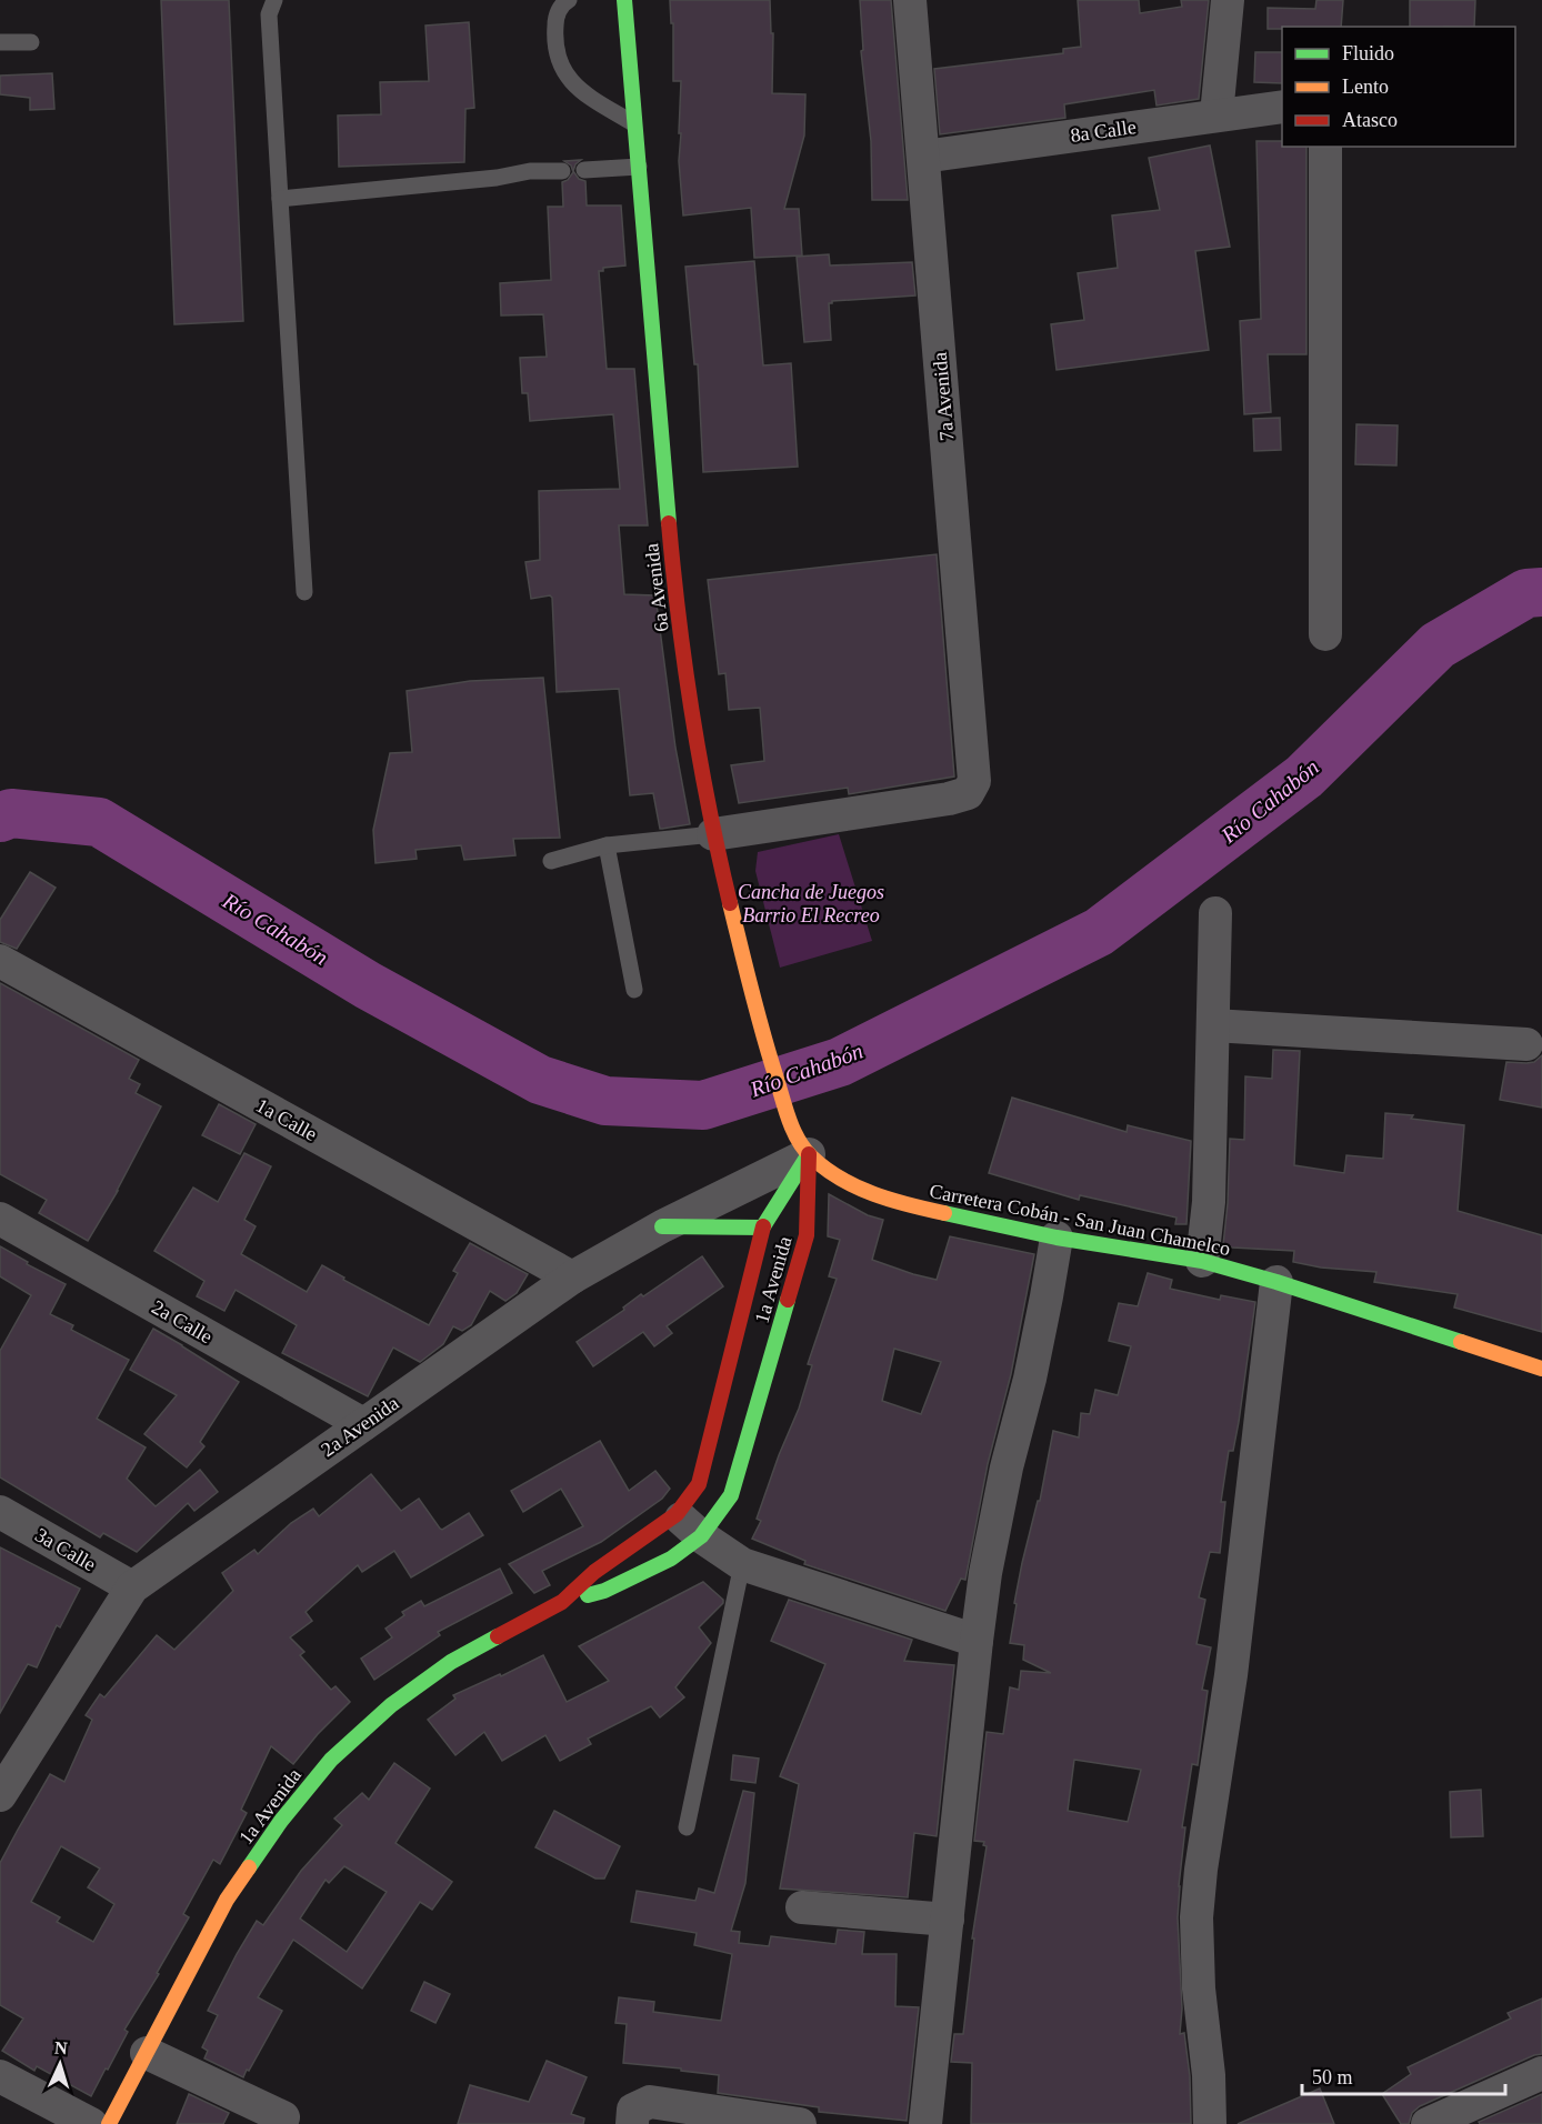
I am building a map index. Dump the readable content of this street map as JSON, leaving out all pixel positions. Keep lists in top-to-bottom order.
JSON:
{
  "streets": {
    "main road": ["6a Avenida", "Carretera Cobán - San Juan Chamelco", "1a Avenida"],
    "street": [
      "8a Calle",
      "7a Avenida",
      "1a Calle",
      "2a Calle",
      "2a Avenida",
      "3a Calle"
    ]
  },
  "crossings": [
    ["8a Calle", "7a Avenida"],
    ["7a Avenida", "6a Avenida"],
    ["6a Avenida", "Carretera Cobán - San Juan Chamelco"],
    ["6a Avenida", "1a Avenida"],
    ["6a Avenida", "2a Avenida"],
    ["1a Calle", "2a Avenida"],
    ["Carretera Cobán - San Juan Chamelco", "1a Avenida"],
    ["Carretera Cobán - San Juan Chamelco", "2a Avenida"],
    ["1a Avenida", "2a Avenida"],
    ["2a Calle", "2a Avenida"],
    ["2a Avenida", "3a Calle"]
  ],
  "water": ["Río Cahabón"],
  "parks": ["Cancha de Juegos Barrio El Recreo"],
  "legend": ["Fluido", "Lento", "Atasco"],
  "scale_bar": "50 m",
  "north": "top"
}
